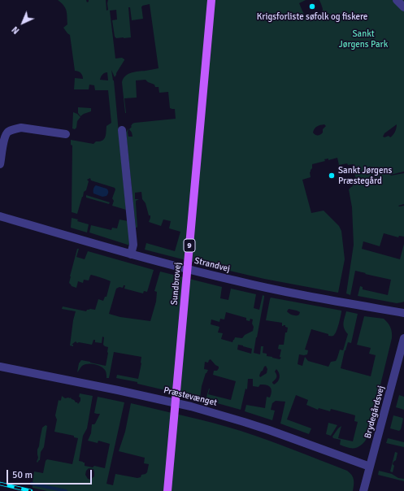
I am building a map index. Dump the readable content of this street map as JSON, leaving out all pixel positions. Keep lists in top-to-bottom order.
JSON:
{
  "streets": {
    "main road": ["9", "Sundbrovej"],
    "street": ["Strandvej", "Præstevænget", "Brydegårdsvej"]
  },
  "crossings": [
    ["Præstevænget", "Brydegårdsvej"]
  ],
  "parks": ["Sankt Jørgens Park"],
  "places": ["Krigsforliste søfolk og fiskere", "Sankt Jørgens Præstegård"],
  "scale_bar": "50 m",
  "north": "bottom left"
}
